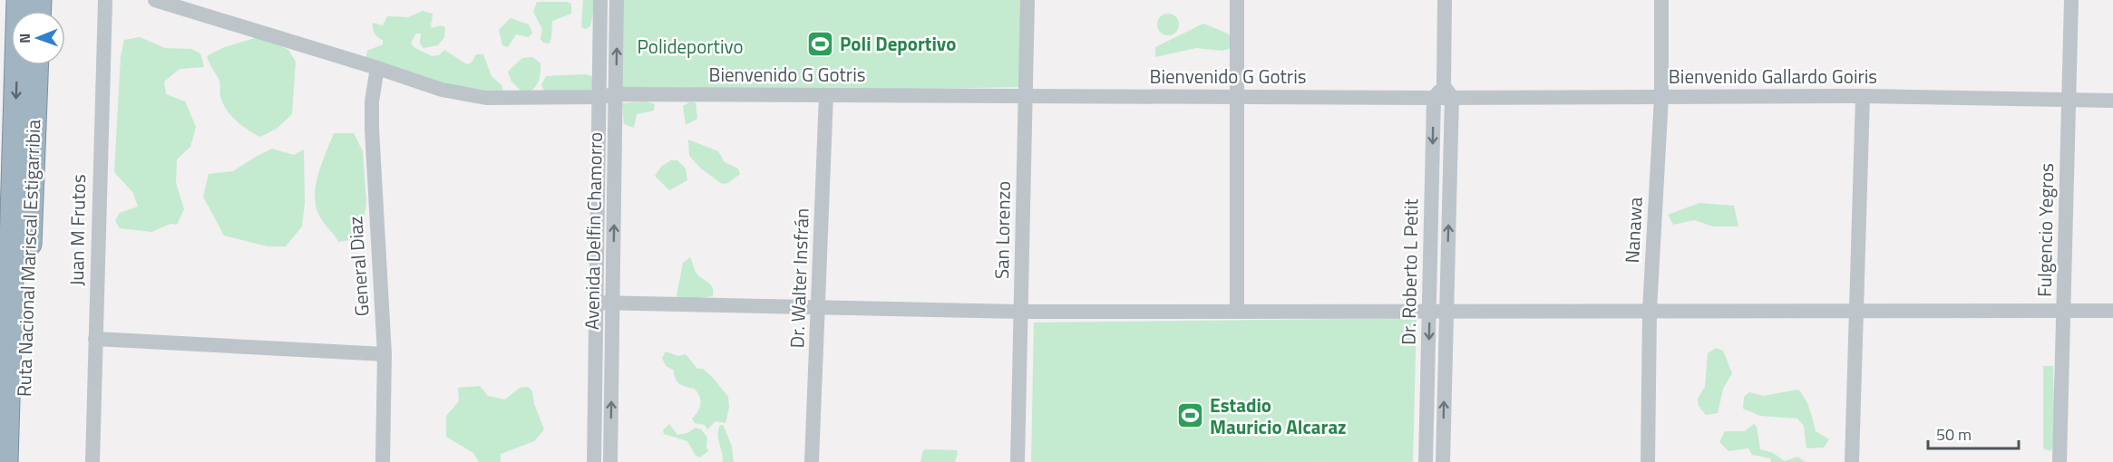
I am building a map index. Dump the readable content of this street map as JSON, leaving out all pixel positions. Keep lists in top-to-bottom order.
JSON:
{
  "streets": {
    "highway": ["Ruta Nacional Mariscal Estigarribia"],
    "street": [
      "Bienvenido G Gotris",
      "Bienvenido Gallardo Goiris",
      "Juan M Frutos",
      "San Lorenzo",
      "Nanawa",
      "Fulgencio Yegros",
      "Avenida Delfin Chamorro",
      "General Diaz",
      "Dr. Roberto L Petit",
      "Dr. Walter Insfrán"
    ]
  },
  "crossings": [
    ["Bienvenido G Gotris", "Bienvenido Gallardo Goiris"],
    ["Bienvenido G Gotris", "San Lorenzo"],
    ["Bienvenido G Gotris", "Avenida Delfin Chamorro"],
    ["Bienvenido G Gotris", "General Diaz"],
    ["Bienvenido G Gotris", "Dr. Roberto L Petit"],
    ["Bienvenido G Gotris", "Dr. Walter Insfrán"],
    ["Bienvenido Gallardo Goiris", "Nanawa"],
    ["Bienvenido Gallardo Goiris", "Fulgencio Yegros"],
    ["Bienvenido Gallardo Goiris", "Dr. Roberto L Petit"]
  ],
  "parks": ["Polideportivo"],
  "places": {
    "sports": ["Poli Deportivo", "Estadio Mauricio Alcaraz"]
  },
  "scale_bar": "50 m",
  "north": "left"
}
